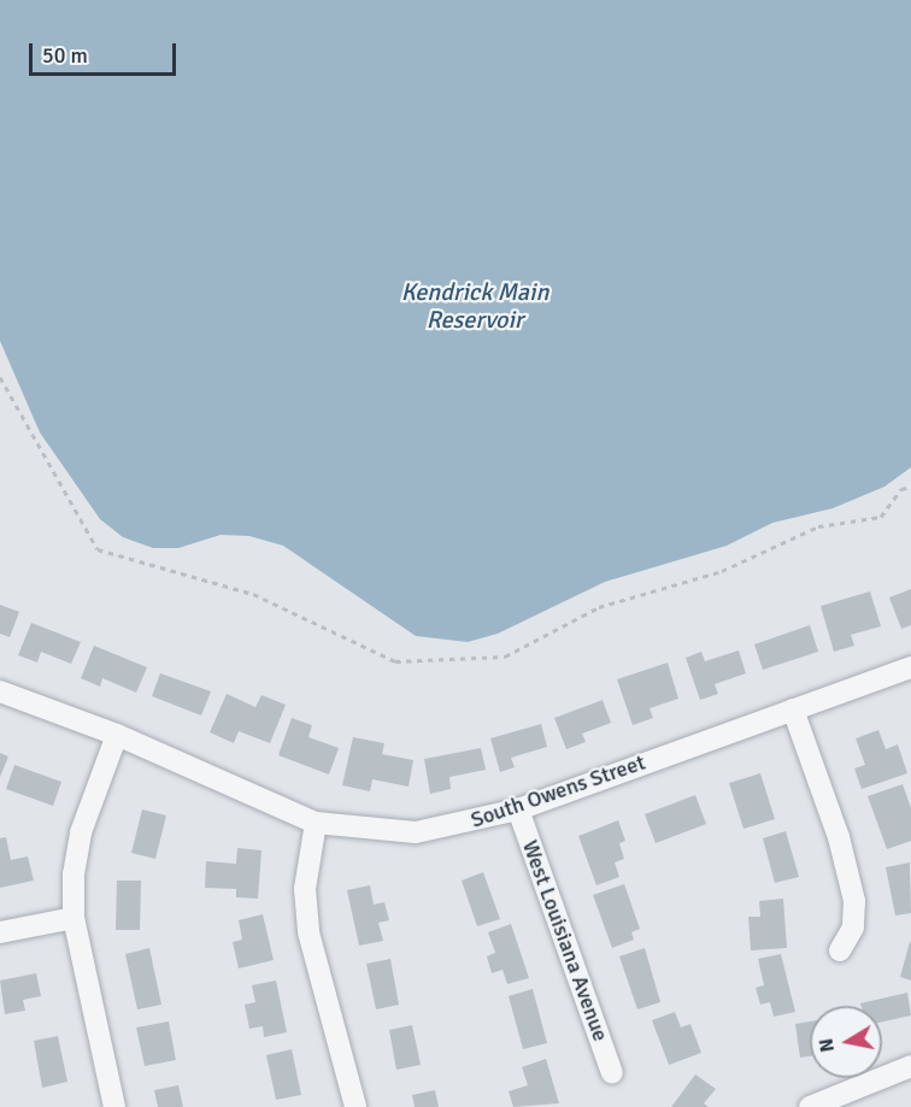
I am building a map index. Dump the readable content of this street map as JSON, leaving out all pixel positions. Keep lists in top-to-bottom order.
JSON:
{
  "streets": {
    "street": ["South Owens Street", "West Louisiana Avenue"]
  },
  "crossings": [
    ["South Owens Street", "West Louisiana Avenue"]
  ],
  "water": ["Kendrick Main Reservoir"],
  "scale_bar": "50 m",
  "north": "left"
}
